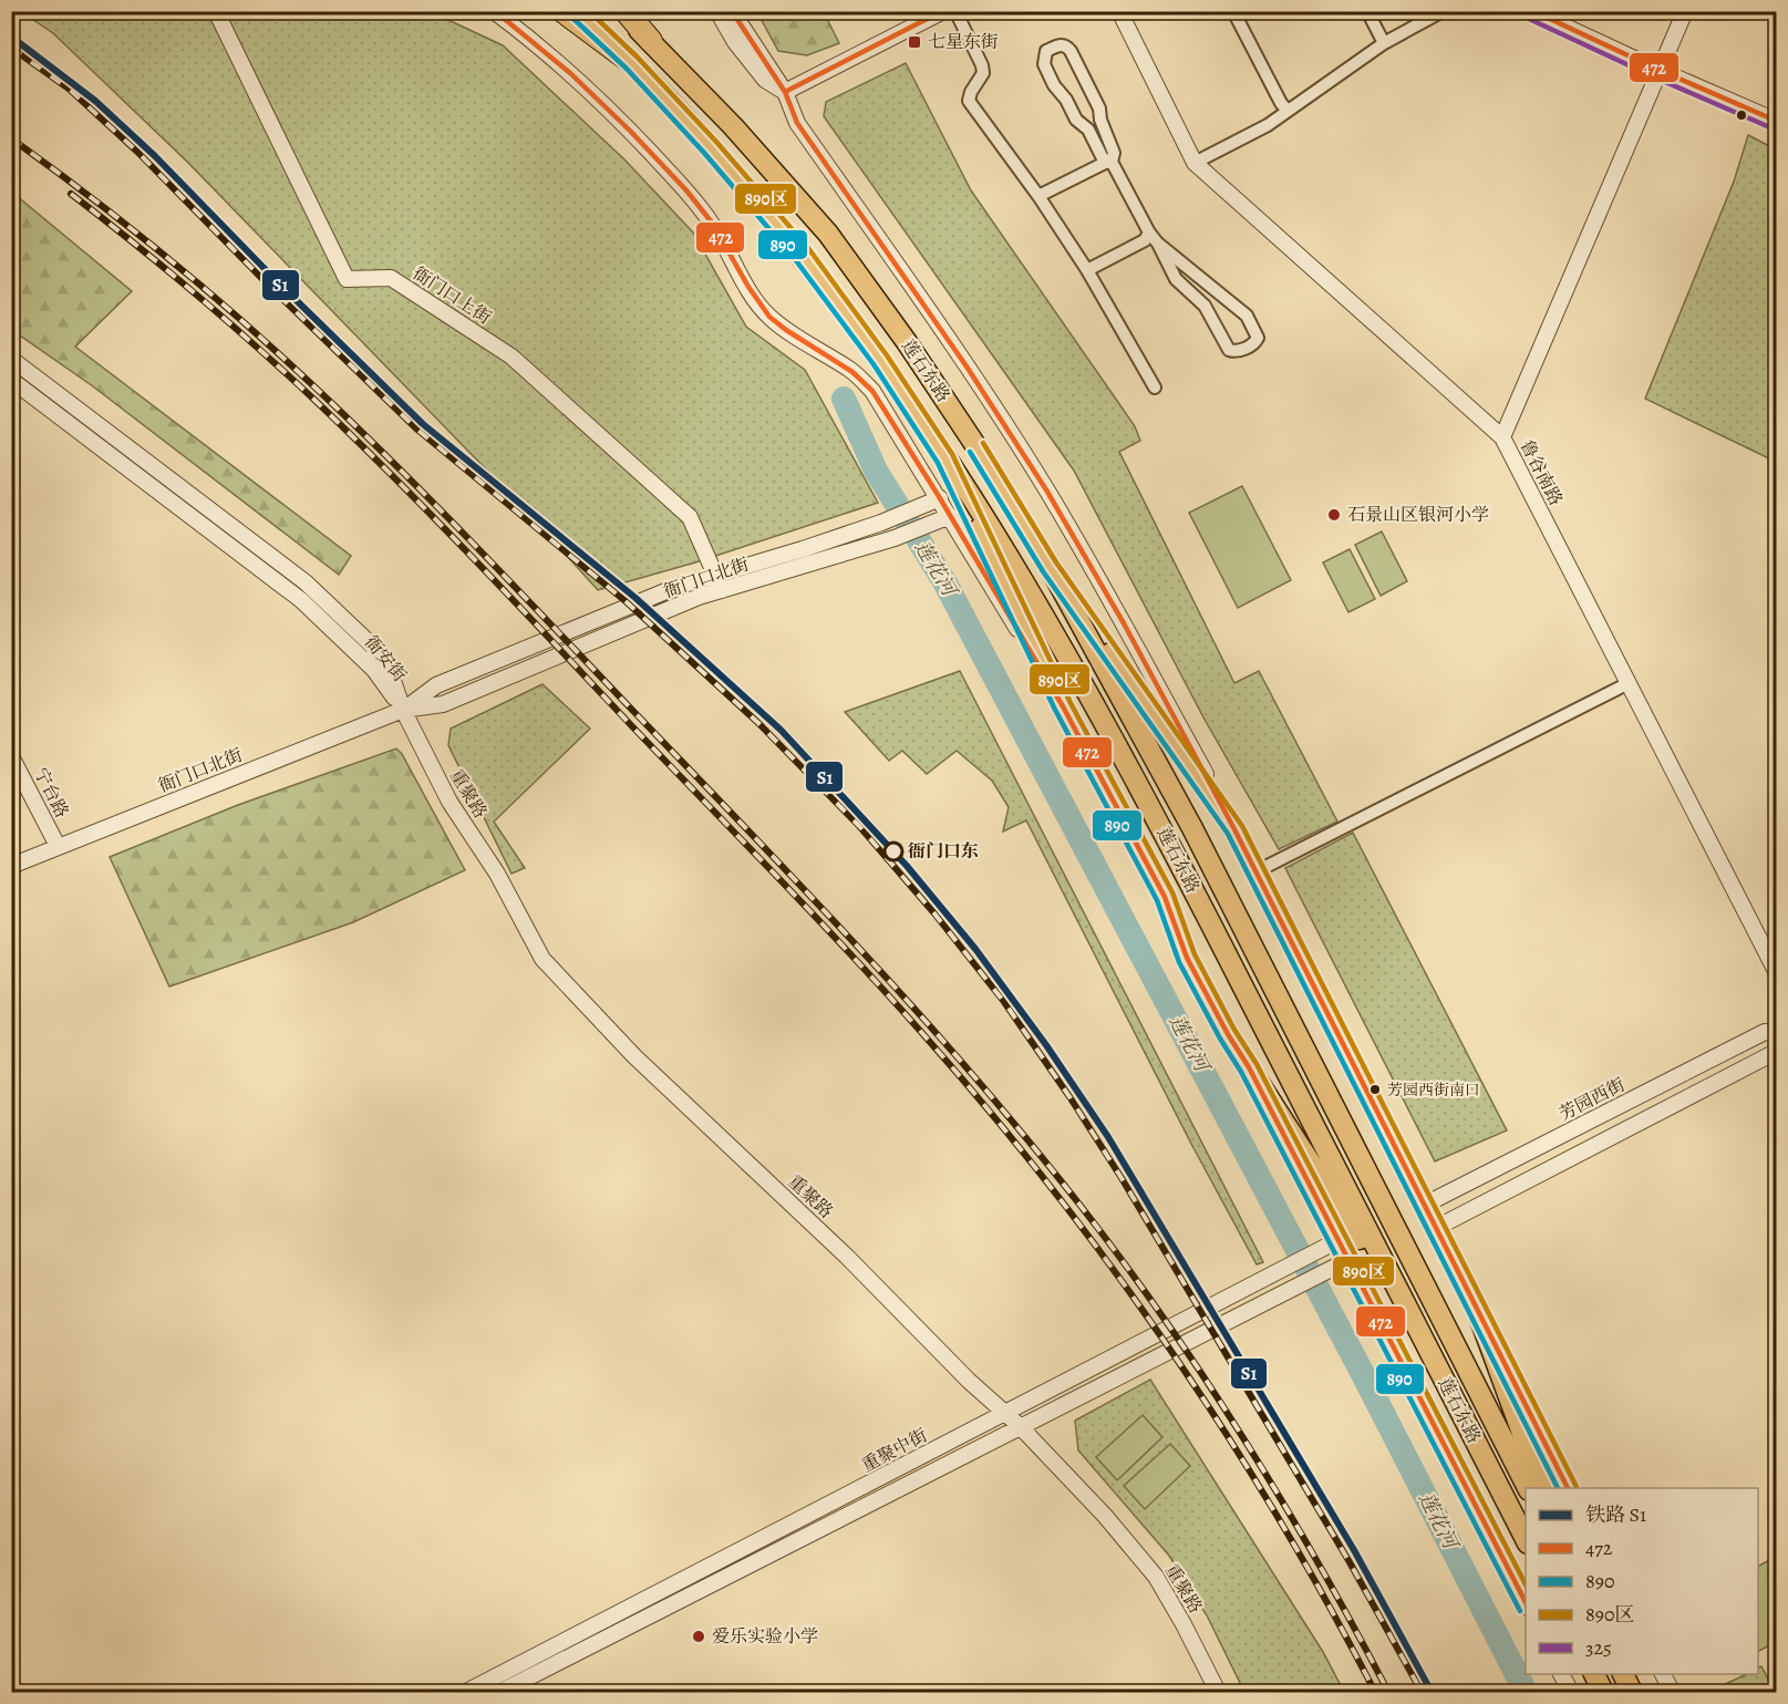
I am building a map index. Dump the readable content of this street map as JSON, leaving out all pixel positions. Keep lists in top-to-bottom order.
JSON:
{
  "streets": {
    "highway": ["莲石东路"],
    "street": [
      "衙门口上街",
      "鲁谷南路",
      "衙门口北街",
      "衙安街",
      "宁台路",
      "重聚路",
      "芳园西街",
      "重聚中街"
    ]
  },
  "crossings": [
    ["衙门口上街", "衙门口北街"],
    ["莲石东路", "衙门口北街"],
    ["莲石东路", "芳园西街"],
    ["莲石东路", "重聚中街"],
    ["衙门口北街", "衙安街"],
    ["衙门口北街", "宁台路"],
    ["衙门口北街", "重聚路"],
    ["衙安街", "重聚路"],
    ["重聚路", "重聚中街"]
  ],
  "water": ["莲花河"],
  "places": {
    "transit": ["七星东街"],
    "other": [
      "石景山区银河小学",
      "衙门口东",
      "芳园西街南口",
      "爱乐实验小学"
    ]
  },
  "lines": [
    "transit line 472",
    "transit line 890区",
    "transit line 890",
    "transit line 325",
    "rail line S1"
  ],
  "legend": [
    "铁路 S1",
    "472",
    "890",
    "890区",
    "325"
  ]
}
